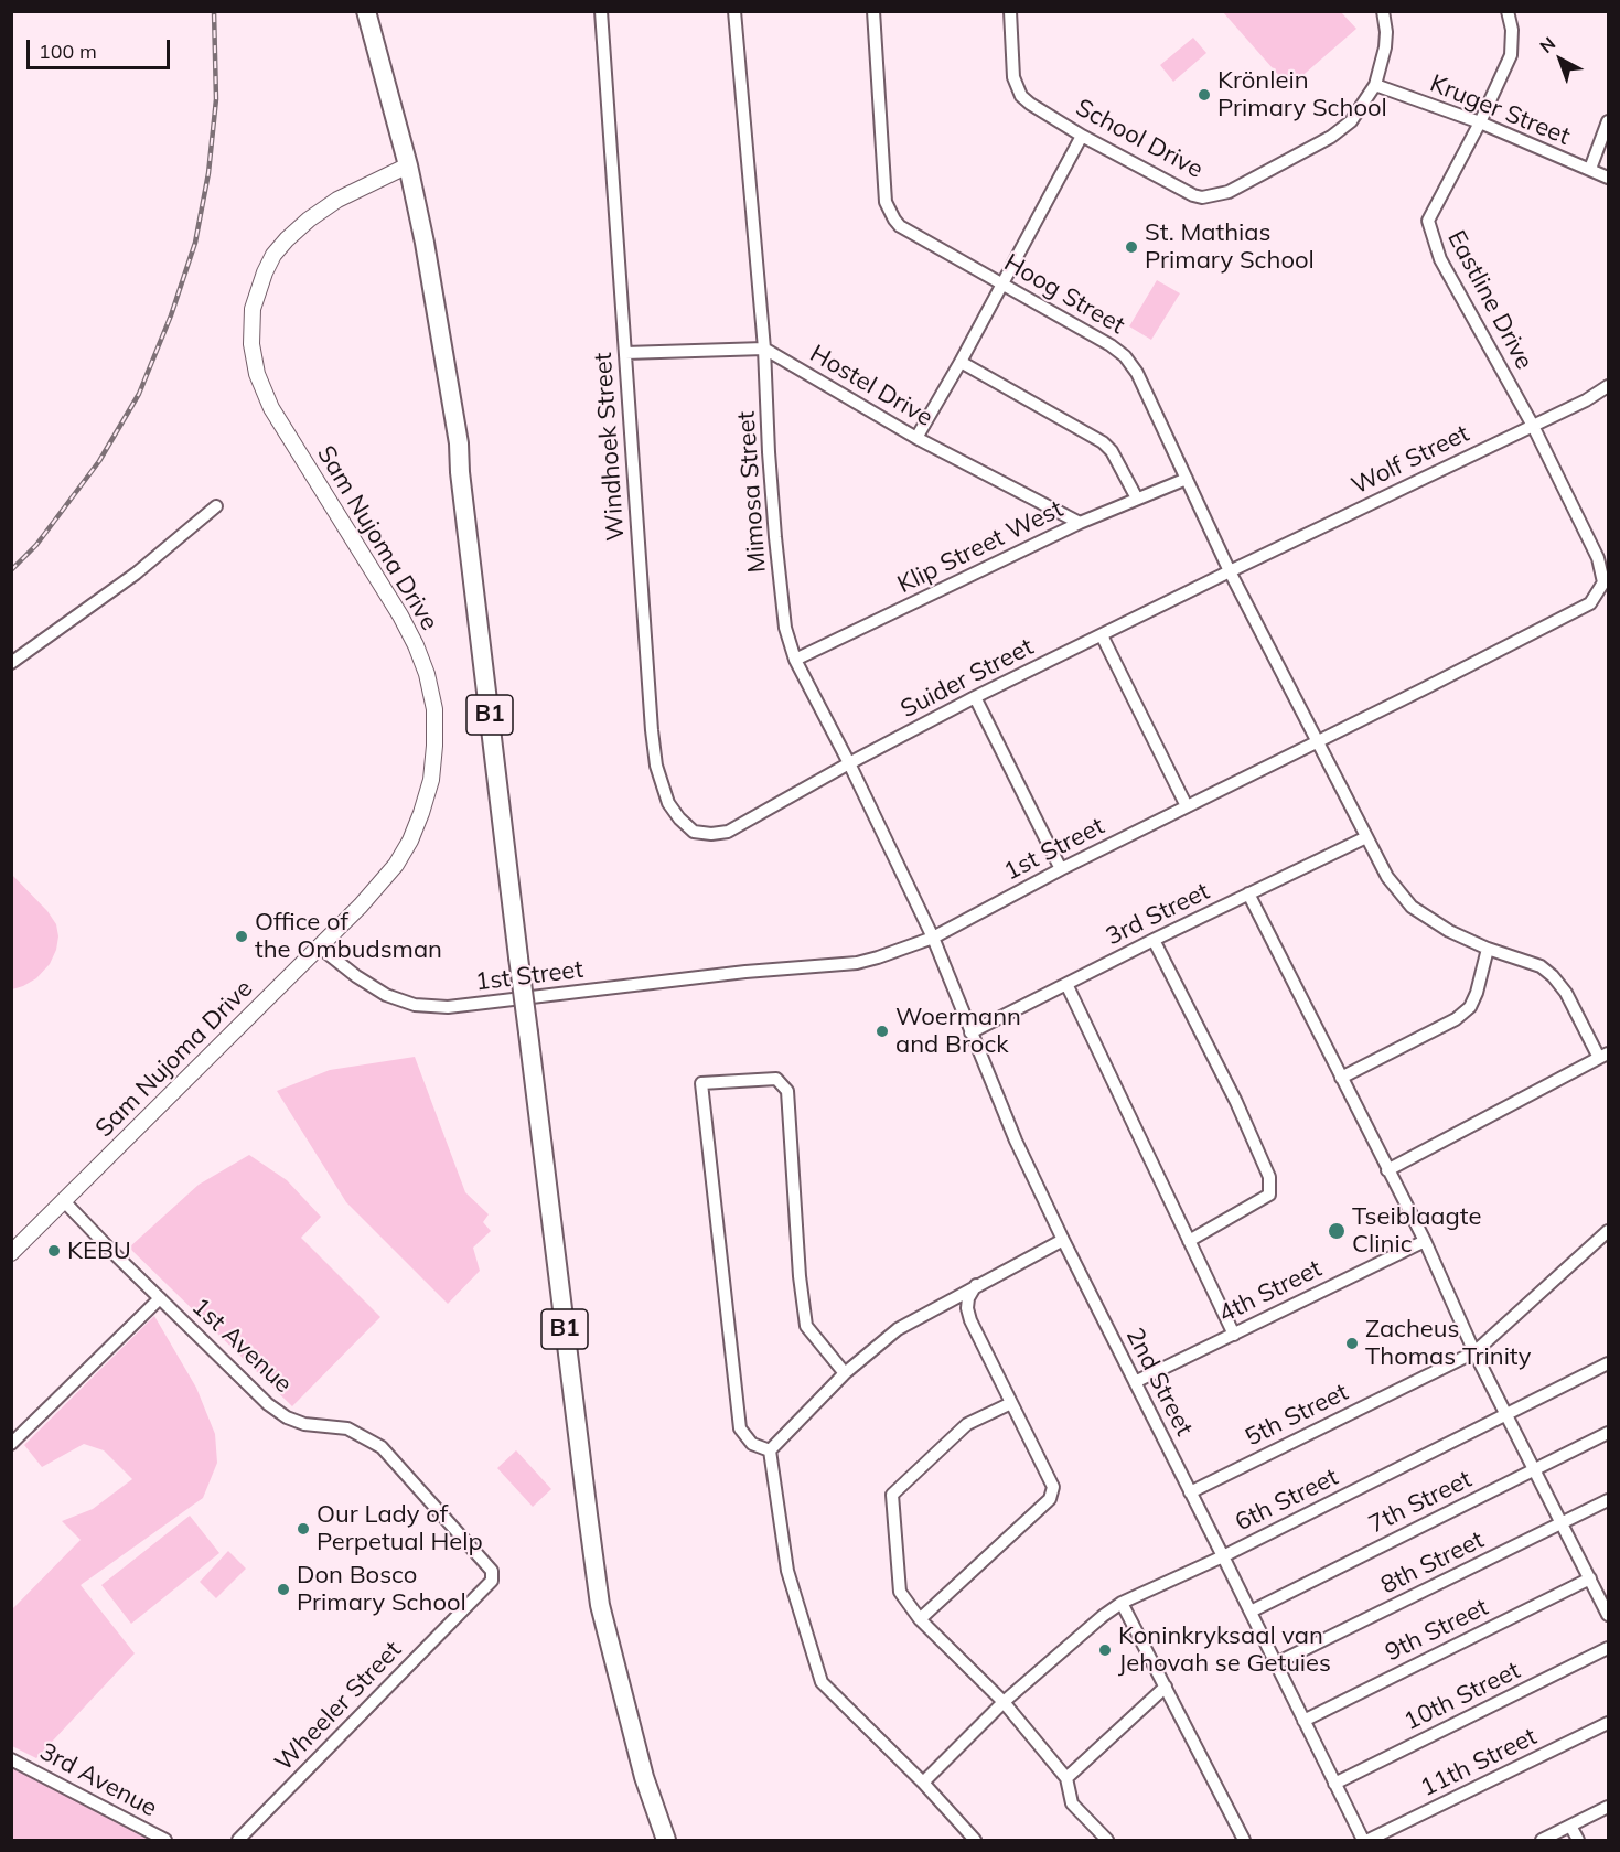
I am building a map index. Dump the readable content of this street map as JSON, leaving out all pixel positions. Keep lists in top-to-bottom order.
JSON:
{
  "streets": {
    "highway": ["B1"],
    "main road": ["Sam Nujoma Drive"],
    "street": [
      "Kruger Street",
      "School Drive",
      "Hoog Street",
      "Eastline Drive",
      "Hostel Drive",
      "Windhoek Street",
      "Wolf Street",
      "Mimosa Street",
      "Klip Street West",
      "Suider Street",
      "1st Street",
      "3rd Street",
      "4th Street",
      "1st Avenue",
      "2nd Street",
      "5th Street",
      "6th Street",
      "7th Street",
      "8th Street",
      "9th Street",
      "10th Street",
      "Wheeler Street",
      "11th Street",
      "3rd Avenue"
    ]
  },
  "crossings": [
    ["Kruger Street", "School Drive"],
    ["Kruger Street", "Eastline Drive"],
    ["Hoog Street", "Wolf Street"],
    ["Hoog Street", "Klip Street West"],
    ["Hoog Street", "Suider Street"],
    ["Hoog Street", "1st Street"],
    ["Hoog Street", "3rd Street"],
    ["Eastline Drive", "Wolf Street"],
    ["Eastline Drive", "1st Street"],
    ["Hostel Drive", "Mimosa Street"],
    ["Hostel Drive", "Klip Street West"],
    ["Windhoek Street", "Suider Street"],
    ["Wolf Street", "Suider Street"],
    ["Wolf Street", "1st Street"],
    ["Mimosa Street", "Klip Street West"],
    ["Mimosa Street", "Suider Street"],
    ["Mimosa Street", "1st Street"],
    ["Mimosa Street", "2nd Street"],
    ["Sam Nujoma Drive", "B1"],
    ["Sam Nujoma Drive", "1st Street"],
    ["Sam Nujoma Drive", "1st Avenue"],
    ["1st Street", "2nd Street"],
    ["3rd Street", "2nd Street"],
    ["4th Street", "2nd Street"],
    ["1st Avenue", "Wheeler Street"],
    ["2nd Street", "5th Street"],
    ["2nd Street", "6th Street"],
    ["2nd Street", "7th Street"],
    ["2nd Street", "8th Street"],
    ["2nd Street", "9th Street"],
    ["2nd Street", "10th Street"]
  ],
  "places": [
    "Krönlein Primary School",
    "St. Mathias Primary School",
    "Office of the Ombudsman",
    "Woermann and Brock",
    "Tseiblaagte Clinic",
    "KEBU",
    "Zacheus Thomas Trinity",
    "Our Lady of Perpetual Help",
    "Don Bosco Primary School",
    "Koninkryksaal van Jehovah se Getuies"
  ],
  "scale_bar": "100 m",
  "north": "top left"
}
